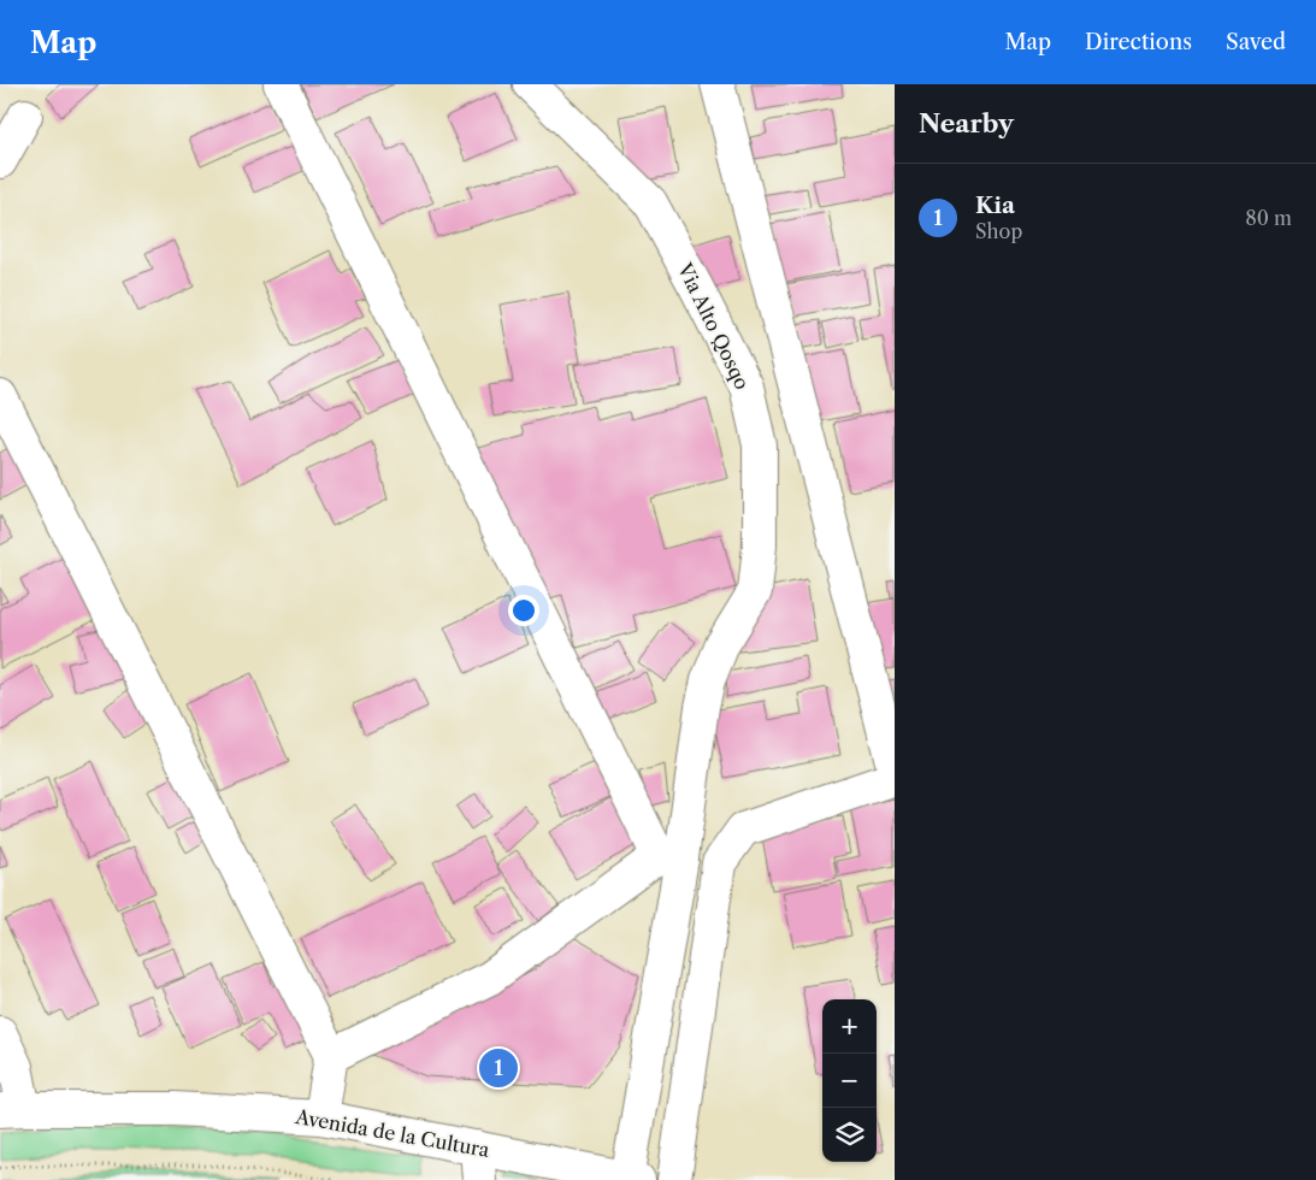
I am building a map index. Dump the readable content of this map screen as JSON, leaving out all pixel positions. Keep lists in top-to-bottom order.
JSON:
{
  "streets": {
    "main road": ["Via Alto Qosqo", "Avenida de la Cultura"]
  },
  "crossings": [
    ["Via Alto Qosqo", "Avenida de la Cultura"]
  ],
  "page": {
    "header": "Map",
    "nav": ["Map", "Directions", "Saved"],
    "heading": "Nearby",
    "list": [
      {
        "mark": "1",
        "name": "Kia",
        "note": "Shop",
        "value": "80 m"
      }
    ],
    "map_buttons": ["+", "−"],
    "pins": "1"
  }
}
